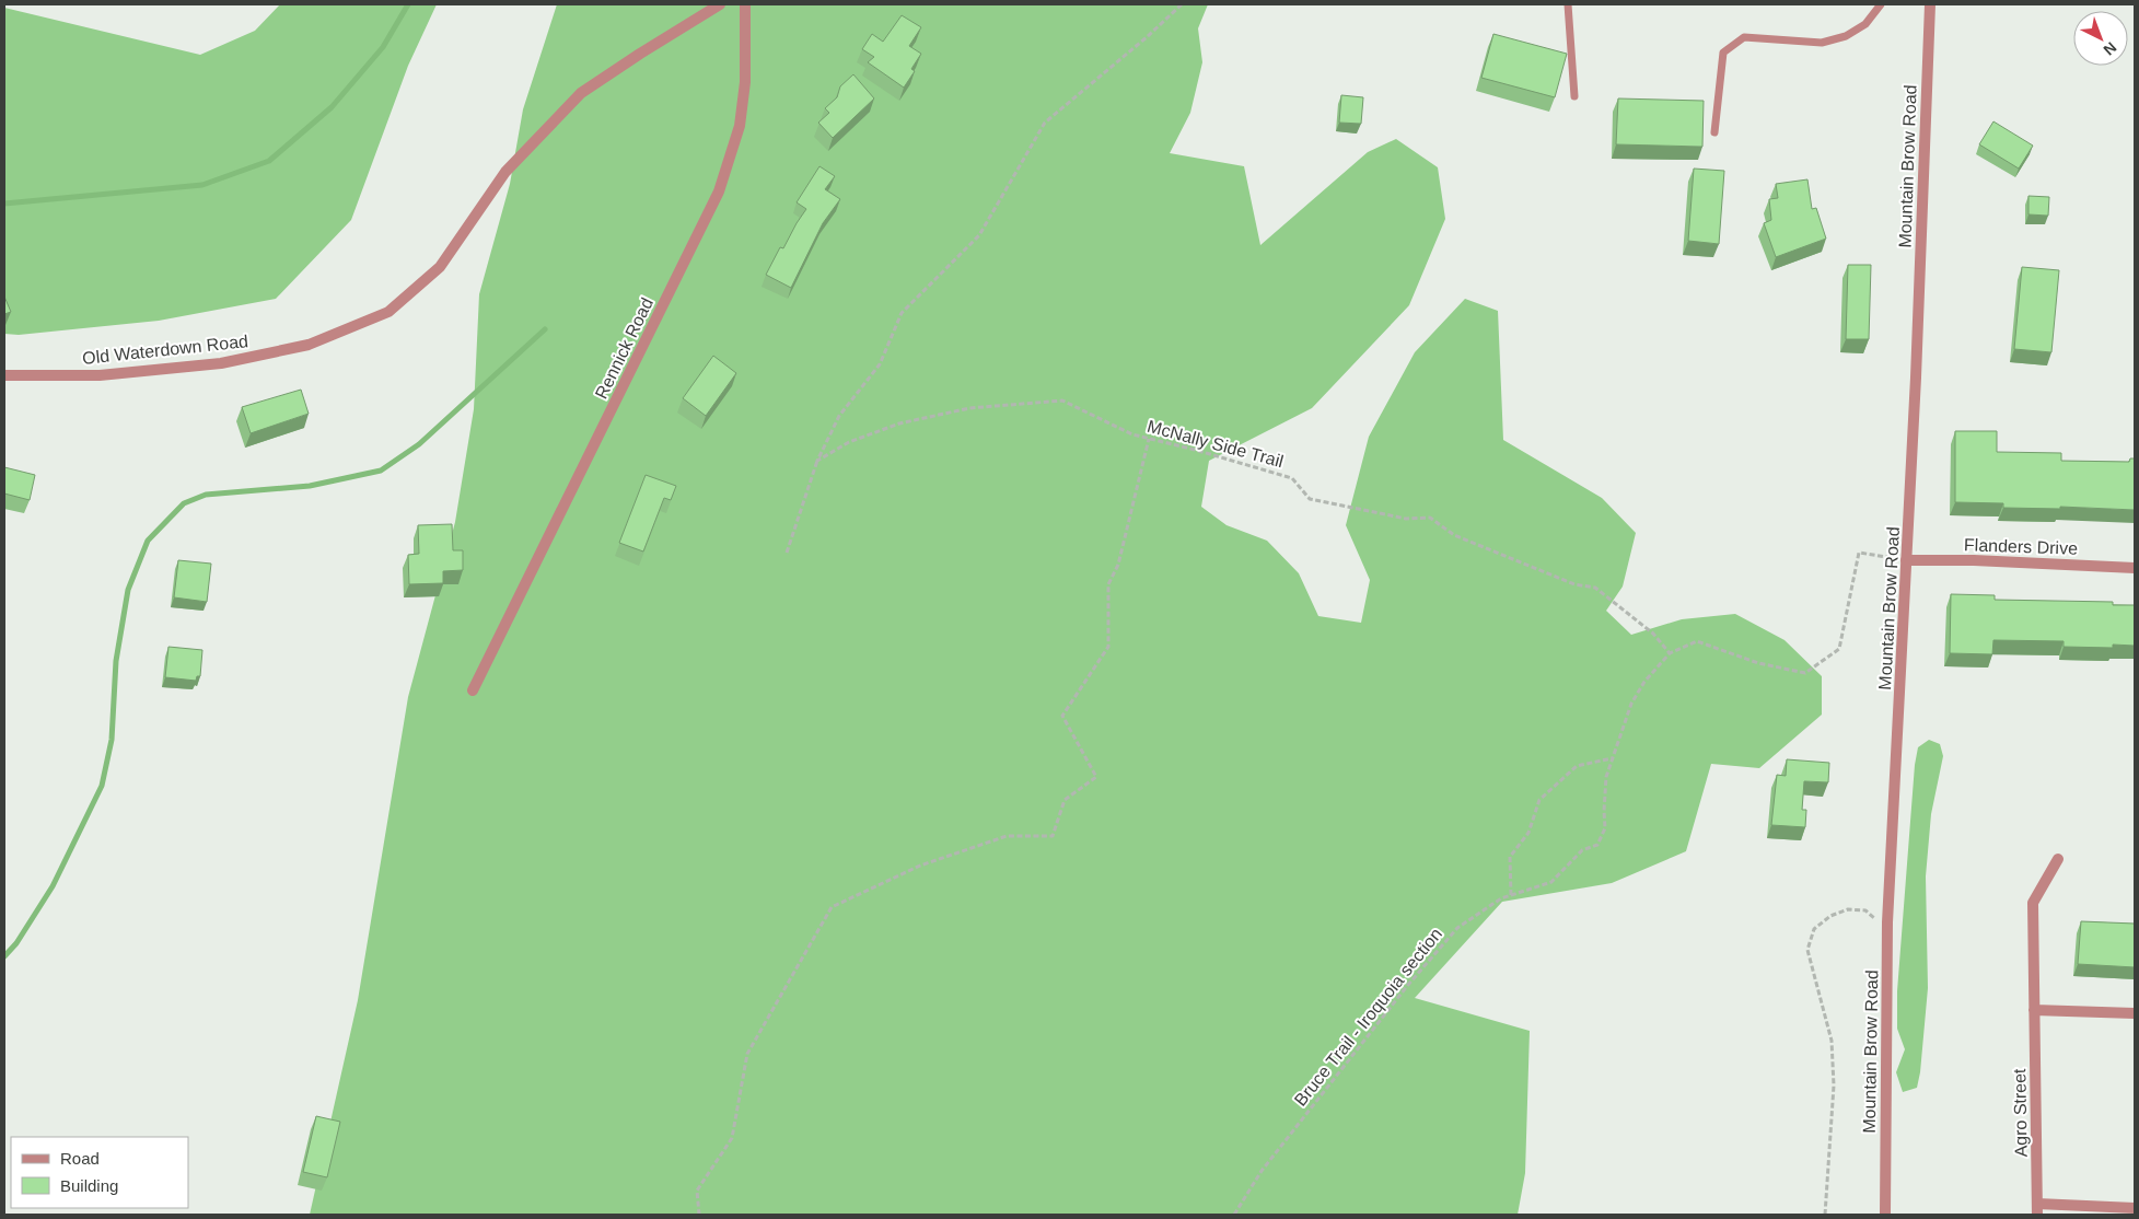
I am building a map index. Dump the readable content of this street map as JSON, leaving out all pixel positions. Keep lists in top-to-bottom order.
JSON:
{
  "streets": {
    "street": [
      "Mountain Brow Road",
      "Rennick Road",
      "Old Waterdown Road",
      "Flanders Drive",
      "Agro Street"
    ],
    "path": ["McNally Side Trail", "Bruce Trail - Iroquoia section"]
  },
  "crossings": [
    ["Mountain Brow Road", "Flanders Drive"],
    ["Mountain Brow Road", "Bruce Trail - Iroquoia section"],
    ["McNally Side Trail", "Bruce Trail - Iroquoia section"],
    ["Flanders Drive", "Bruce Trail - Iroquoia section"]
  ],
  "legend": ["Road", "Building"],
  "north": "bottom right"
}
